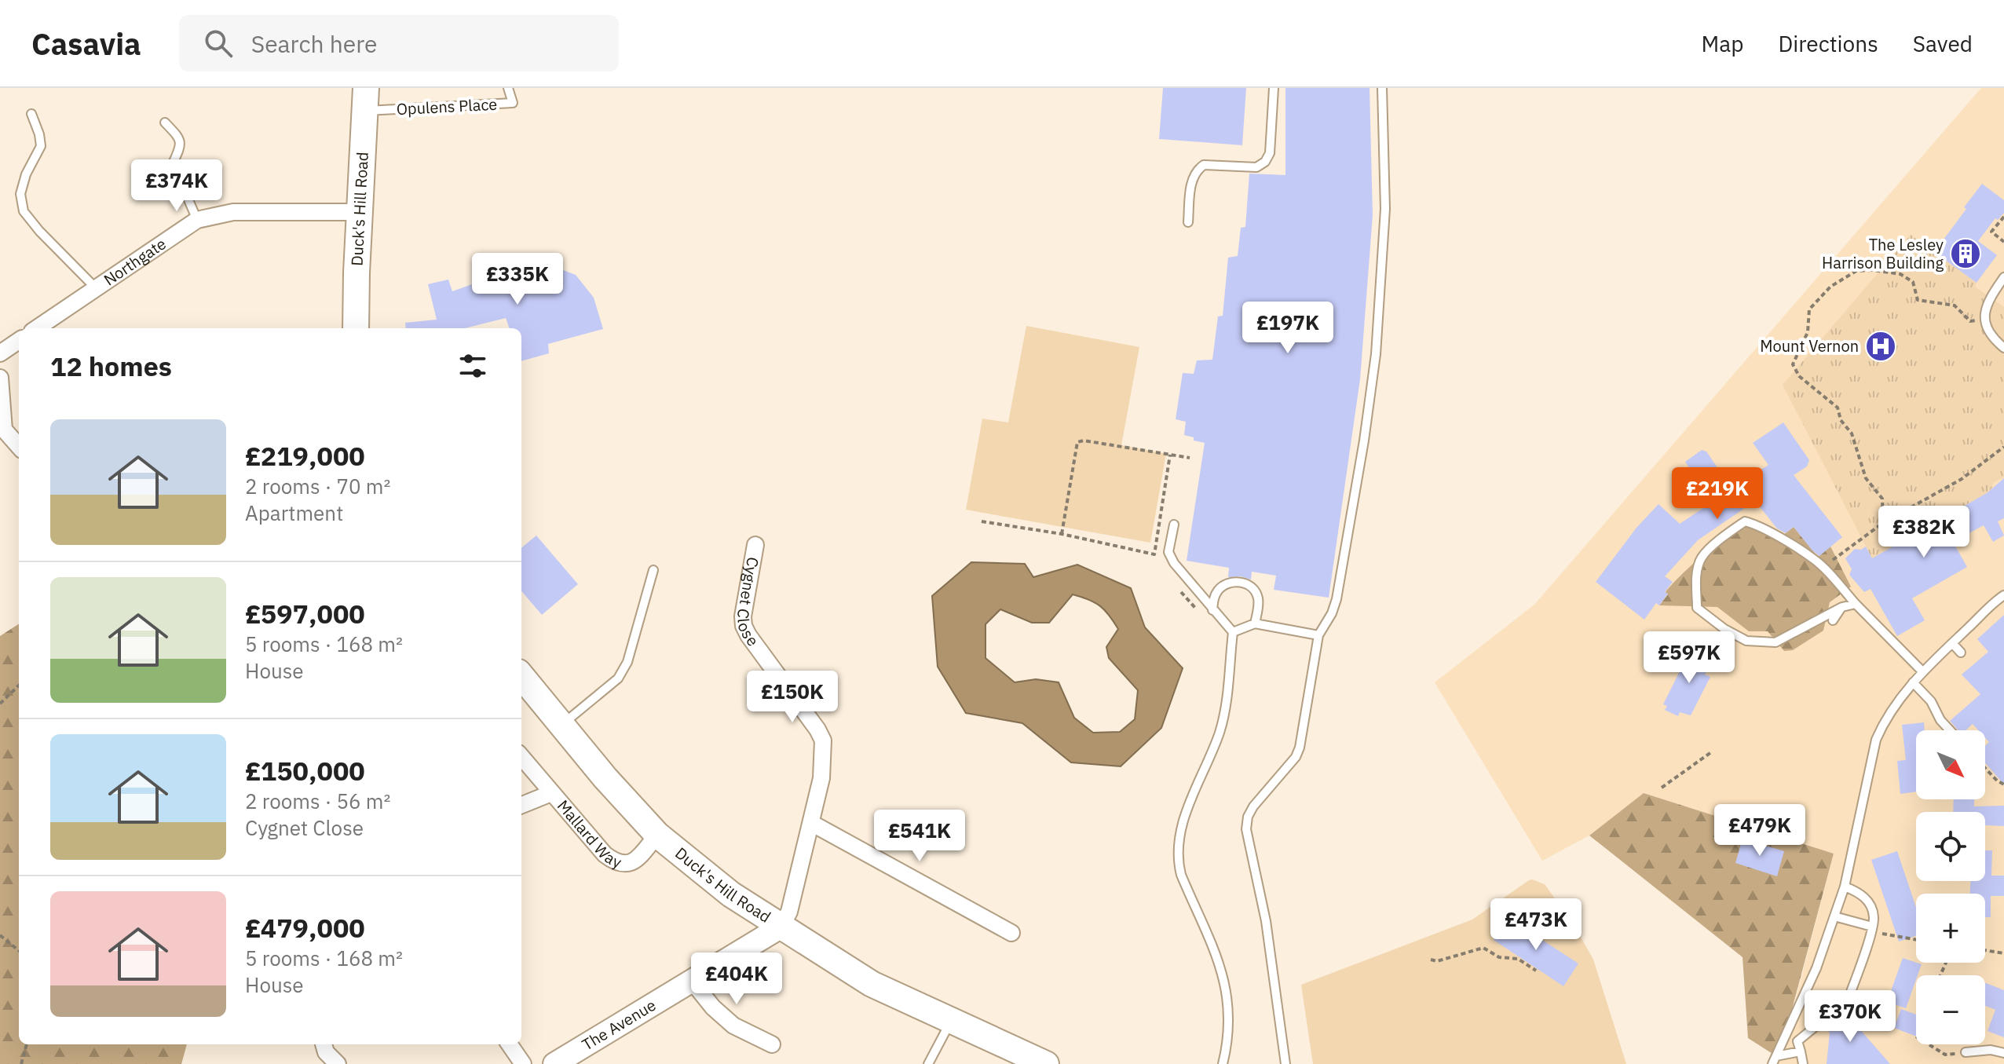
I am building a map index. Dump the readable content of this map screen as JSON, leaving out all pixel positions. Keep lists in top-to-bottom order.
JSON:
{
  "streets": {
    "main road": ["Duck's Hill Road"],
    "street": [
      "Northgate",
      "Cygnet Close",
      "Mallard Way",
      "The Avenue"
    ],
    "lane": ["Opulens Place"]
  },
  "crossings": [
    ["Opulens Place", "Duck's Hill Road"],
    ["Duck's Hill Road", "Northgate"],
    ["Duck's Hill Road", "Cygnet Close"],
    ["Duck's Hill Road", "Mallard Way"],
    ["Duck's Hill Road", "The Avenue"],
    ["Cygnet Close", "The Avenue"]
  ],
  "places": {
    "building": ["The Lesley Harrison Building"],
    "hospital": ["Mount Vernon"]
  },
  "north": "bottom right",
  "page": {
    "header": "Casavia",
    "search": "Search here",
    "nav": ["Map", "Directions", "Saved"],
    "price": [
      "£374K",
      "£335K",
      "£197K",
      "£219K",
      "£382K",
      "£597K",
      "£150K",
      "£479K",
      "£541K",
      "£473K",
      "£404K",
      "£370K"
    ],
    "heading": "12 homes",
    "list": [
      {
        "name": "£219,000",
        "note": "2 rooms · 70 m² · Apartment"
      },
      {
        "name": "£597,000",
        "note": "5 rooms · 168 m² · House"
      },
      {
        "name": "£150,000",
        "note": "2 rooms · 56 m² · Cygnet Close"
      },
      {
        "name": "£479,000",
        "note": "5 rooms · 168 m² · House"
      }
    ],
    "map_buttons": ["+", "−"]
  }
}
